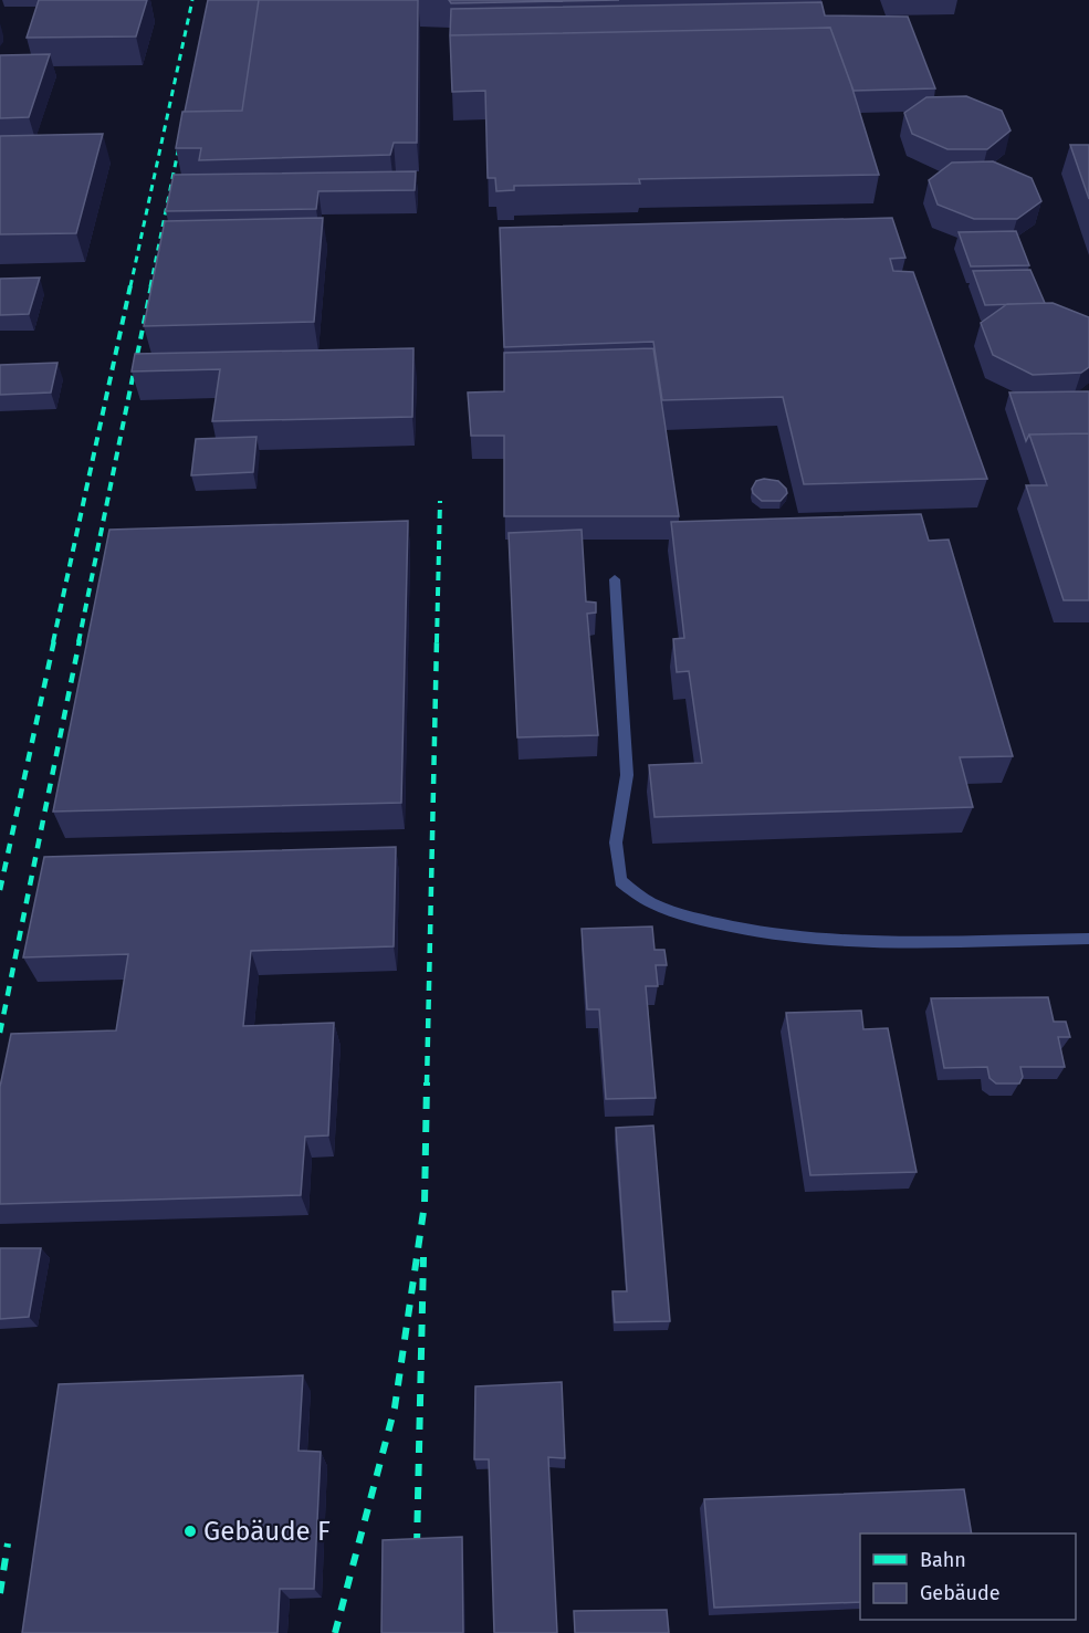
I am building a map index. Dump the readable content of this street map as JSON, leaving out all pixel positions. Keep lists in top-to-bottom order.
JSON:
{
  "places": ["Gebäude F"],
  "legend": ["Bahn", "Gebäude"]
}
